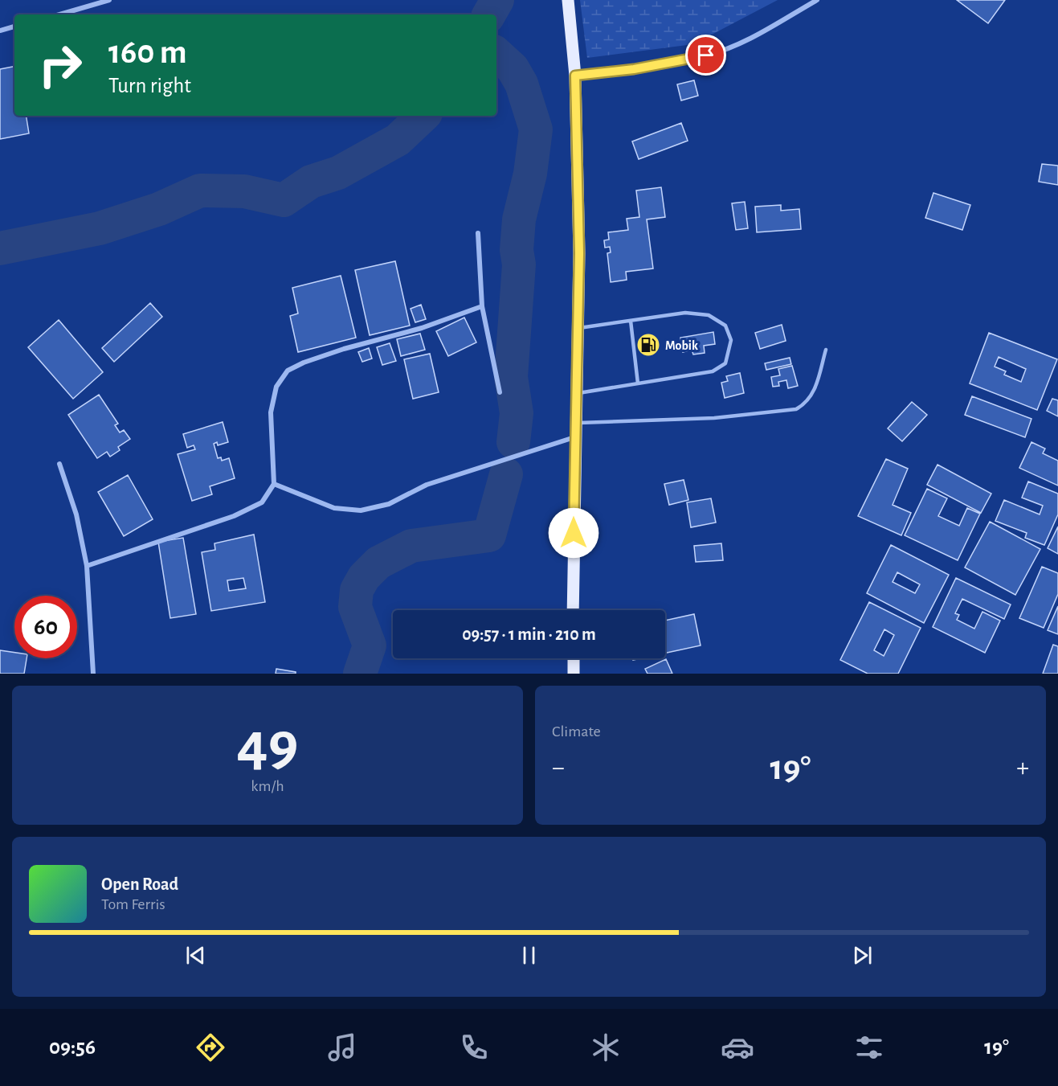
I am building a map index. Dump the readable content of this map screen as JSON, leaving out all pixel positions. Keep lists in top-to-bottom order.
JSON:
{
  "places": {
    "fuel station": ["Mobik"]
  },
  "page": {
    "turn": ["160 m", "Turn right"],
    "limit": "60",
    "trip": "09:57 · 1 min · 210 m",
    "tile": [
      ["49", "km/h"],
      "Climate"
    ],
    "heat": ["−", "19°", "+"],
    "song": ["Open Road", "Tom Ferris"],
    "tabs": ["09:56", "19°"]
  }
}
